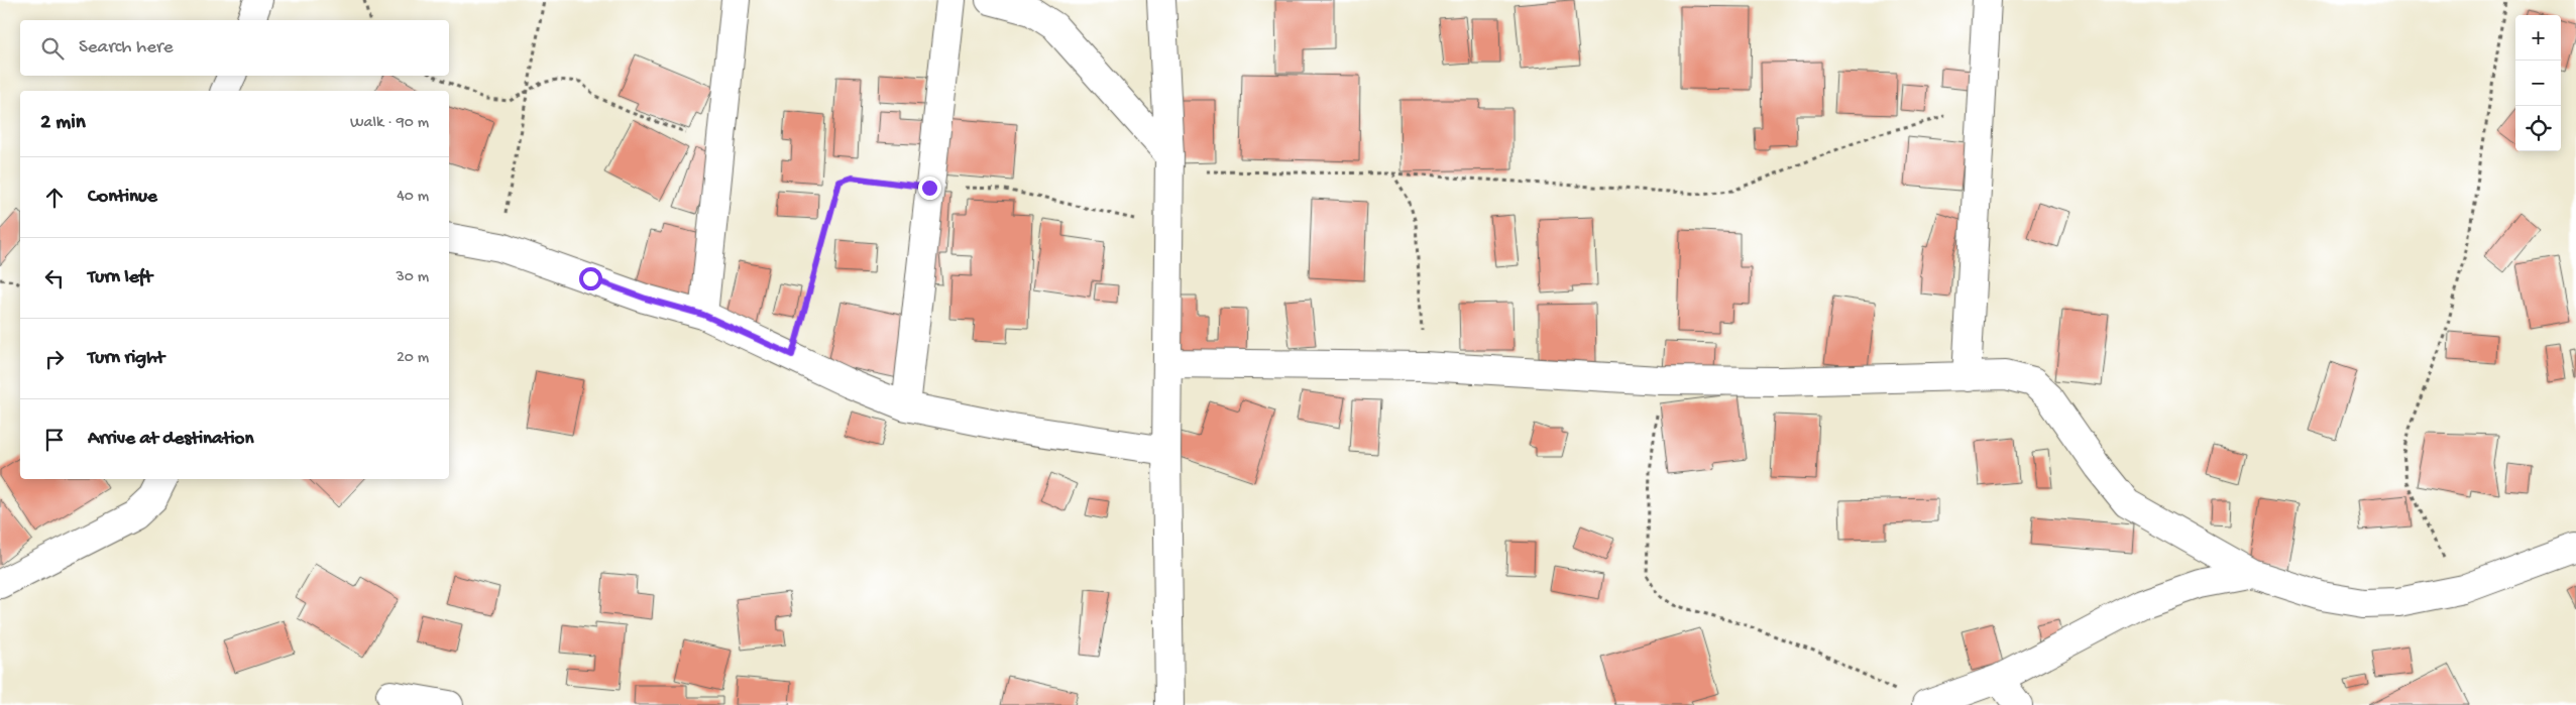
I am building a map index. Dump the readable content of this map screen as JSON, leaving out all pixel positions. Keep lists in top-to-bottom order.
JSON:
{
  "page": {
    "map_buttons": ["+", "−"],
    "search": "Search here",
    "heading": ["2 min", "Walk · 90 m"],
    "list": [
      ["Continue", "40 m"],
      ["Turn left", "30 m"],
      ["Turn right", "20 m"],
      "Arrive at destination"
    ]
  }
}
